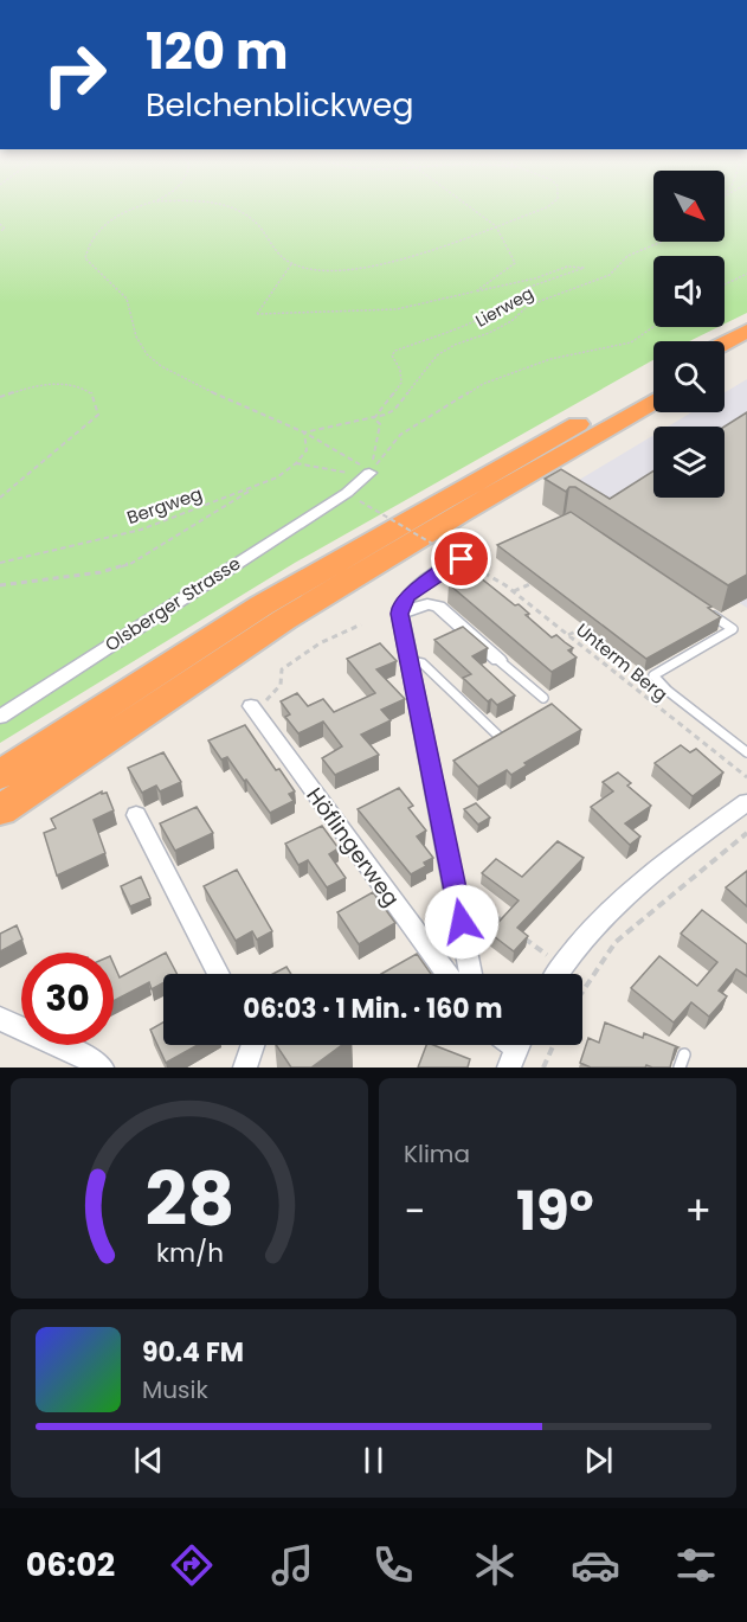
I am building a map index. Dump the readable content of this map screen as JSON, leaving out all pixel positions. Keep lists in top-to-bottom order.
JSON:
{
  "streets": {
    "street": ["Olsberger Strasse", "Höflingerweg"],
    "path": ["Lierweg", "Bergweg", "Unterm Berg"]
  },
  "north": "bottom right",
  "page": {
    "turn": ["120 m", "Belchenblickweg"],
    "limit": "30",
    "trip": "06:03 · 1 Min. · 160 m",
    "tile": "Klima",
    "heat": ["−", "19°", "+"],
    "song": ["90.4 FM", "Musik"],
    "tabs": "06:02",
    "gauge": ["28", "km/h"]
  }
}
